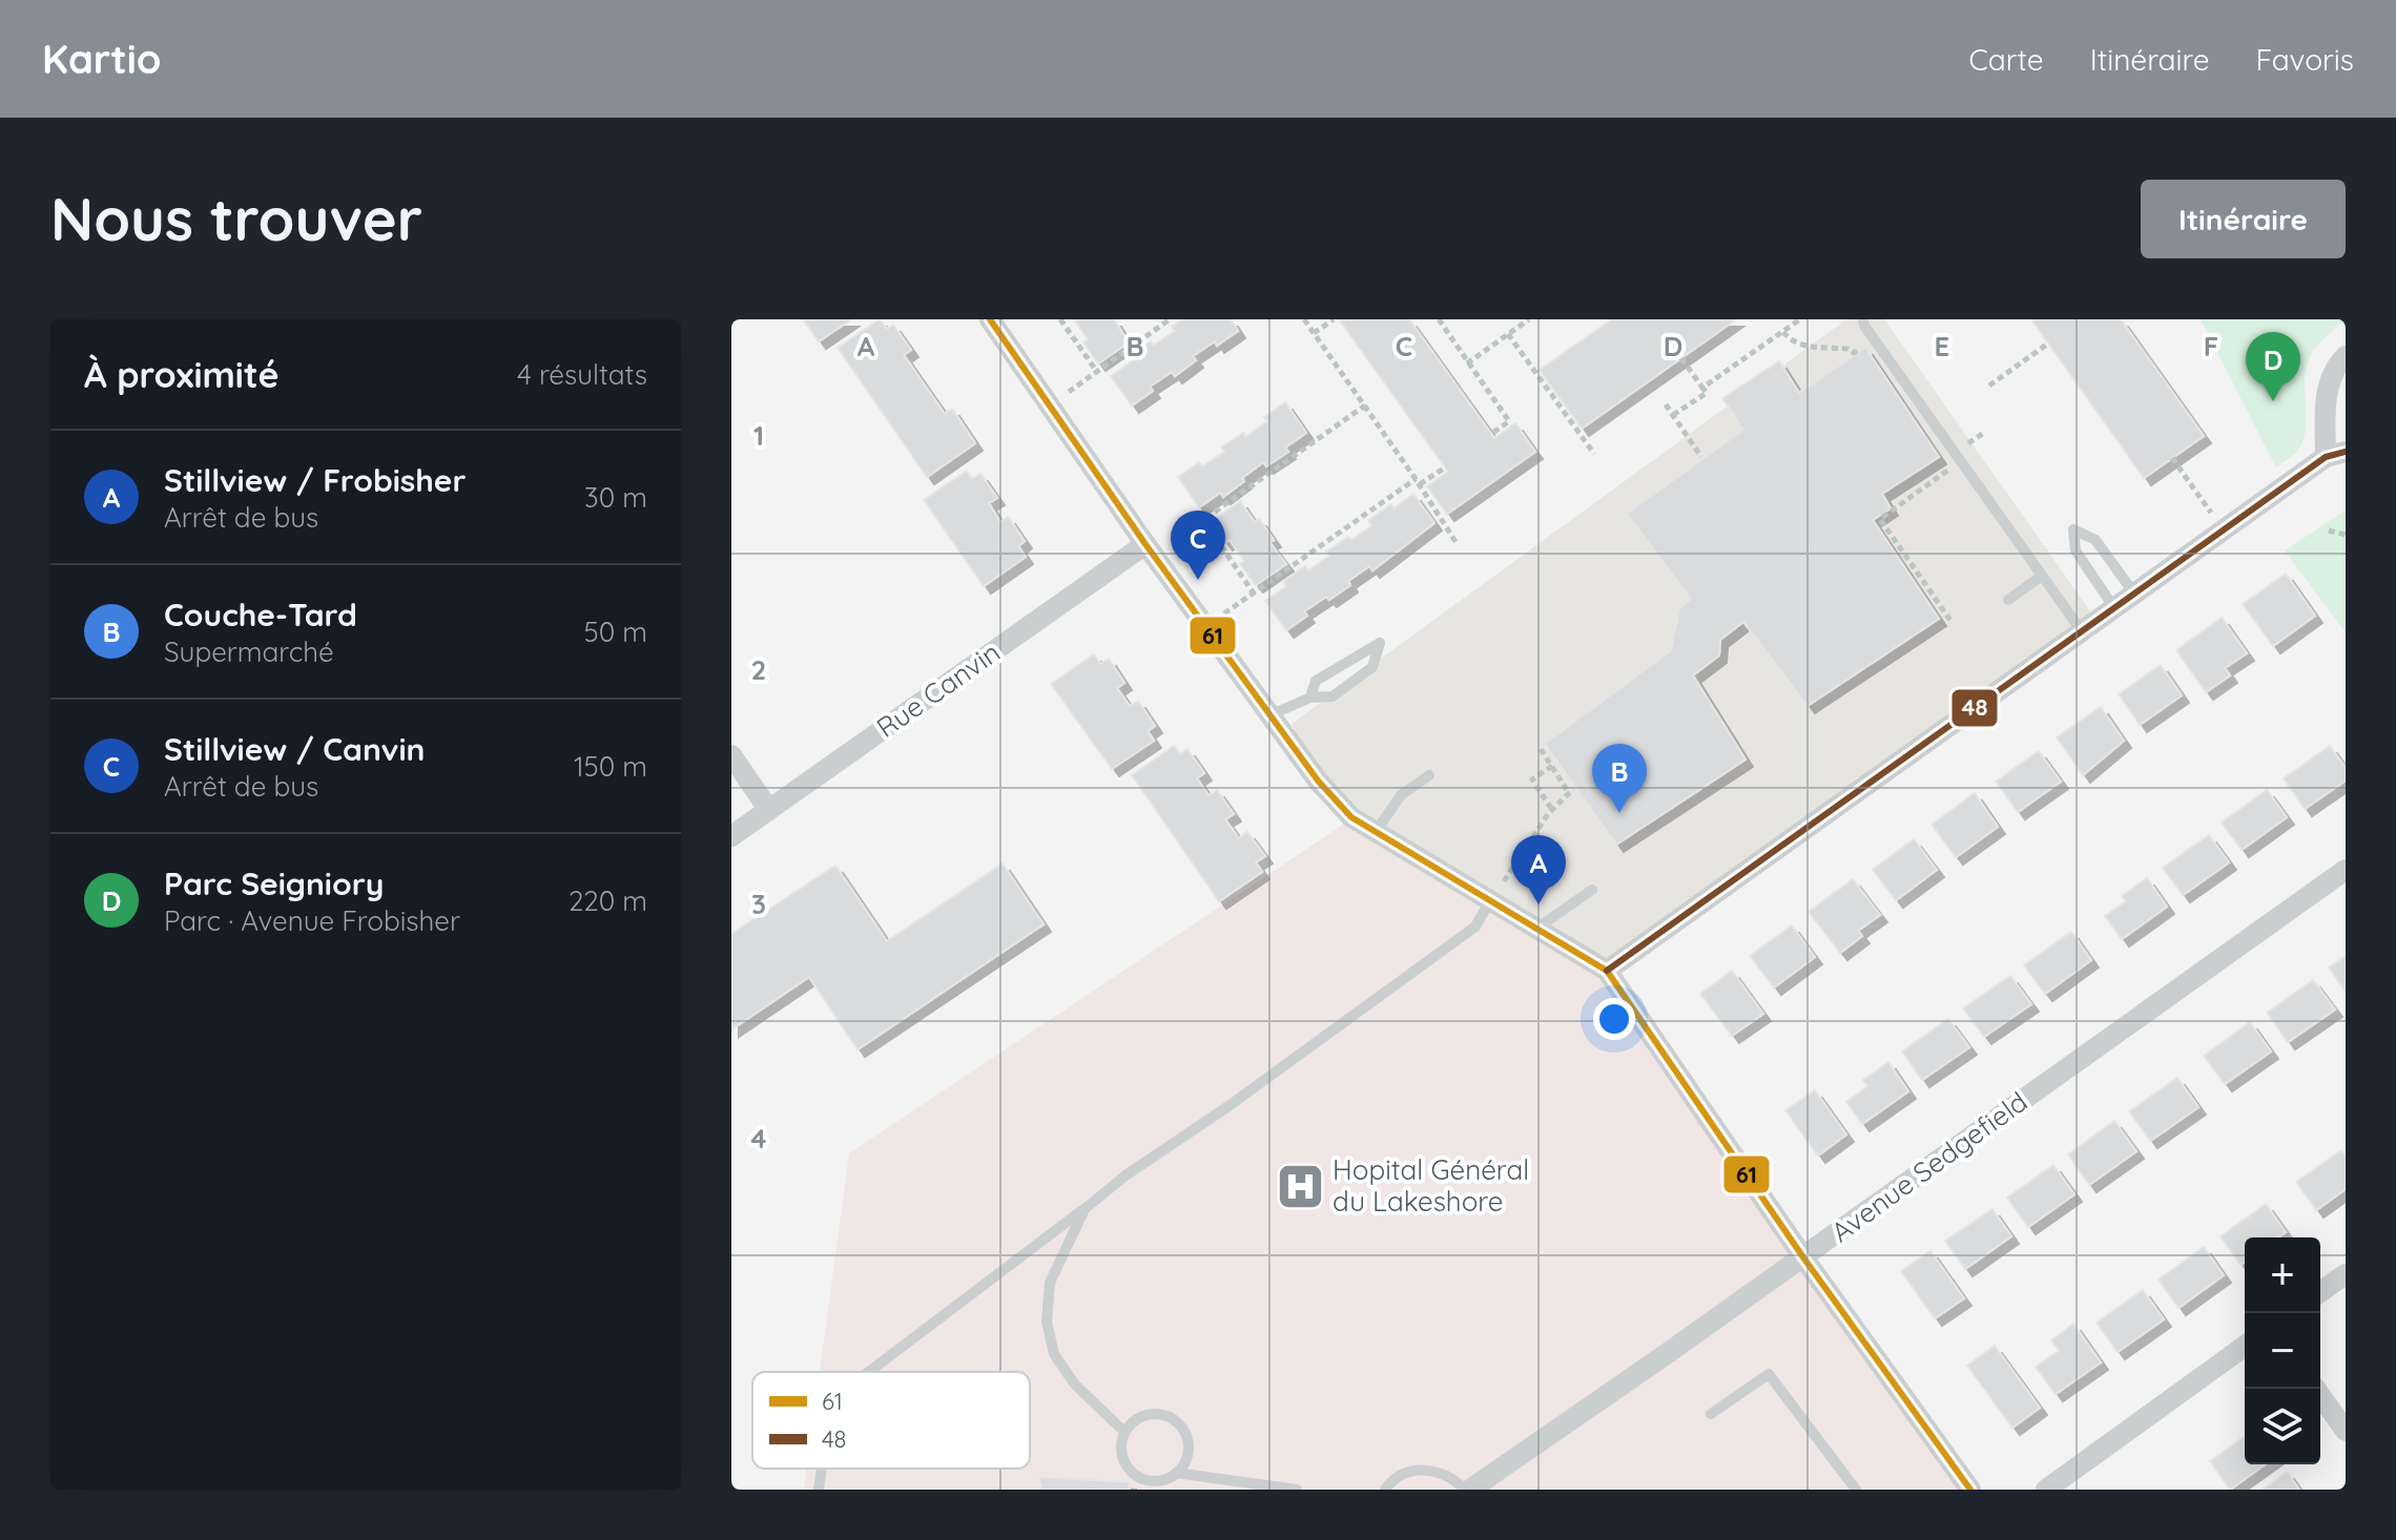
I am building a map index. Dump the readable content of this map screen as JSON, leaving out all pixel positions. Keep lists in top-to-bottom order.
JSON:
{
  "streets": {
    "street": ["Rue Canvin", "Avenue Sedgefield"]
  },
  "places": {
    "hospital": ["Hopital Général du Lakeshore"]
  },
  "lines": ["transit line 61", "transit line 48"],
  "legend": ["61", "48"],
  "page": {
    "header": "Kartio",
    "nav": ["Carte", "Itinéraire", "Favoris"],
    "buttons": "Itinéraire",
    "title": "Nous trouver",
    "heading": ["À proximité", "4 résultats"],
    "pins": [
      "D",
      "C",
      "B",
      "A"
    ],
    "list": [
      {
        "mark": "A",
        "name": "Stillview / Frobisher",
        "note": "Arrêt de bus",
        "value": "30 m"
      },
      {
        "mark": "B",
        "name": "Couche-Tard",
        "note": "Supermarché",
        "value": "50 m"
      },
      {
        "mark": "C",
        "name": "Stillview / Canvin",
        "note": "Arrêt de bus",
        "value": "150 m"
      },
      {
        "mark": "D",
        "name": "Parc Seigniory",
        "note": "Parc · Avenue Frobisher",
        "value": "220 m"
      }
    ],
    "map_buttons": ["+", "−"]
  },
  "grid": {
    "columns": [
      "A",
      "B",
      "C",
      "D",
      "E",
      "F"
    ],
    "rows": [
      "1",
      "2",
      "3",
      "4"
    ]
  }
}
